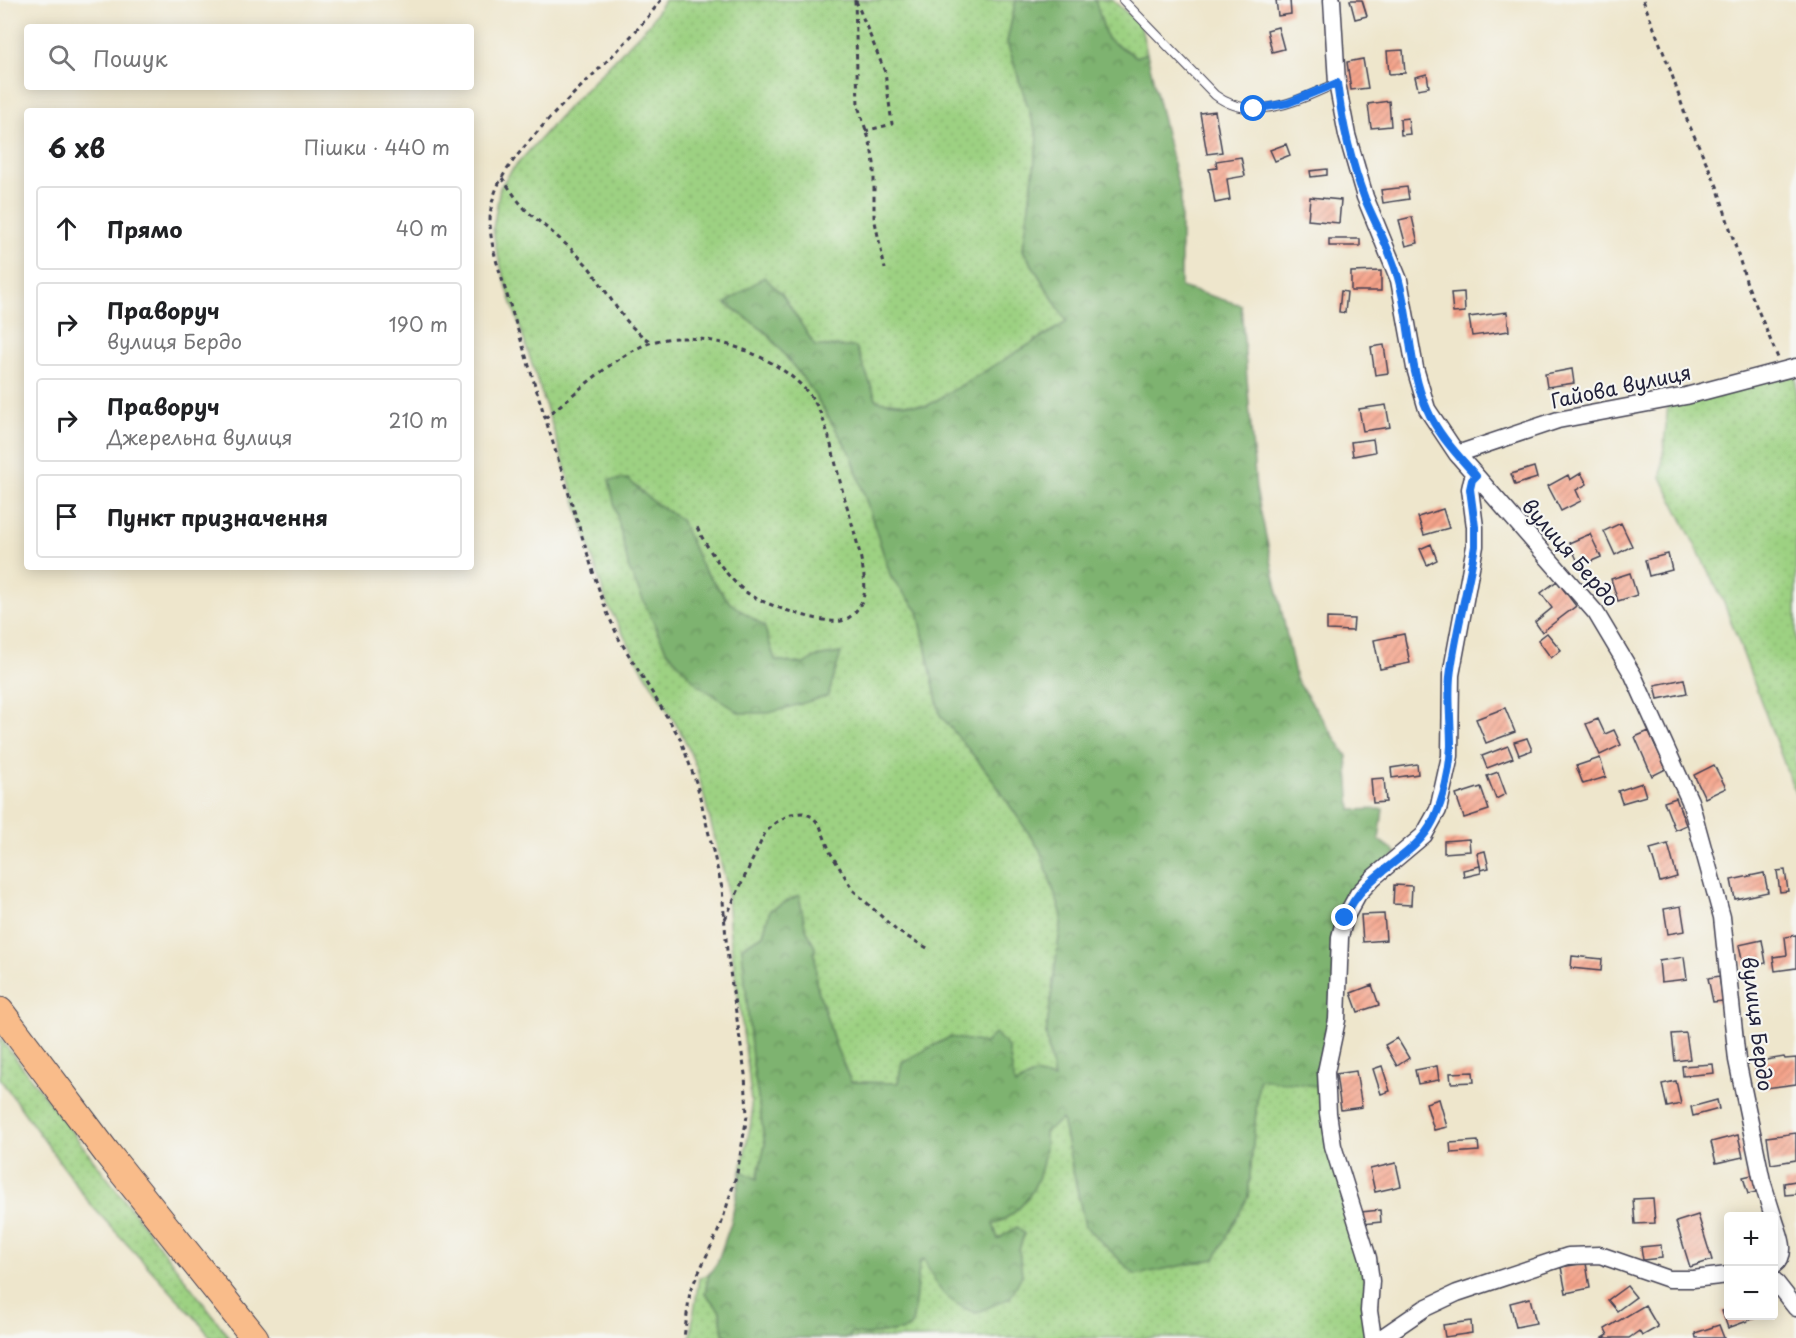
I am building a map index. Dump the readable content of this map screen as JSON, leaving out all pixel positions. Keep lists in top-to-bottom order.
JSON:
{
  "streets": {
    "street": ["Гайова вулиця", "вулиця Бердо"]
  },
  "crossings": [
    ["Гайова вулиця", "вулиця Бердо"]
  ],
  "page": {
    "search": "Пошук",
    "heading": ["6 хв", "Пішки · 440 m"],
    "list": [
      ["Прямо", "40 m"],
      ["Праворуч", "вулиця Бердо", "190 m"],
      ["Праворуч", "Джерельна вулиця", "210 m"],
      "Пункт призначення"
    ],
    "map_buttons": ["+", "−"]
  }
}
